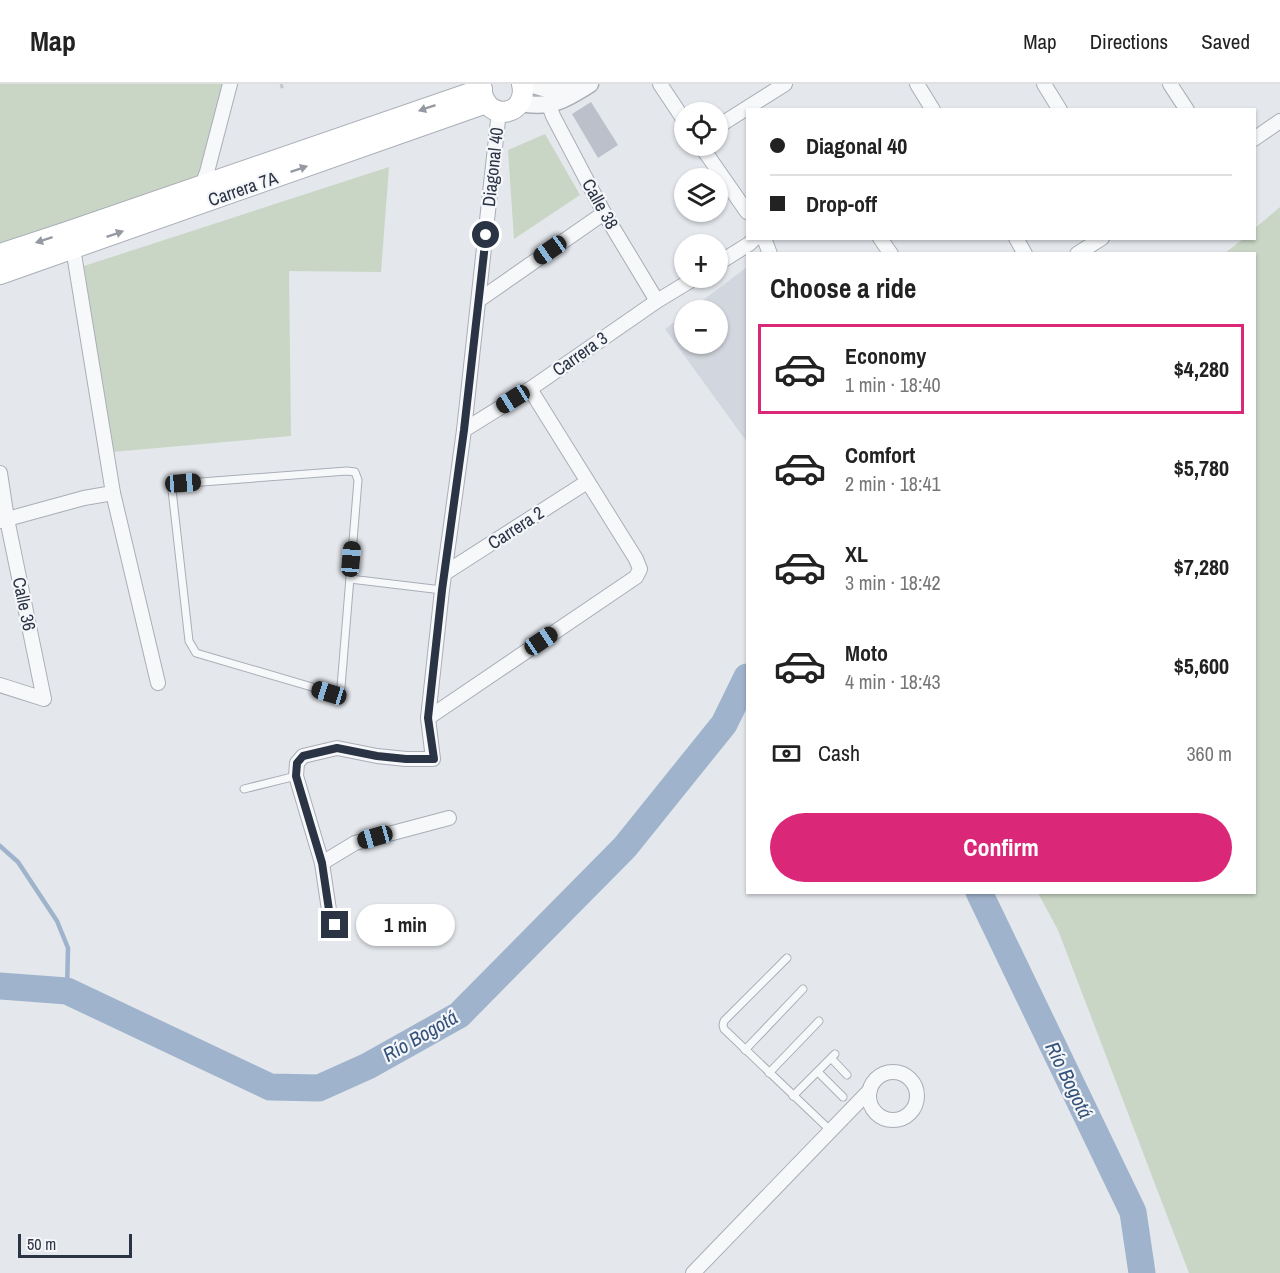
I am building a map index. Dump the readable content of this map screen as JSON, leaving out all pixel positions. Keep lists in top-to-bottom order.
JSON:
{
  "streets": {
    "main road": ["Carrera 7A"],
    "street": [
      "Diagonal 40",
      "Calle 38",
      "Carrera 3",
      "Carrera 2",
      "Calle 36"
    ]
  },
  "crossings": [
    ["Diagonal 40", "Carrera 7A"],
    ["Diagonal 40", "Carrera 3"],
    ["Diagonal 40", "Carrera 2"],
    ["Calle 38", "Carrera 3"]
  ],
  "water": ["Río Bogotá"],
  "scale_bar": "50 m",
  "page": {
    "header": "Map",
    "nav": ["Map", "Directions", "Saved"],
    "map_buttons": ["+", "−"],
    "banner": ["Diagonal 40", "Drop-off"],
    "heading": "Choose a ride",
    "list": [
      {
        "name": "Economy",
        "note": "1 min · 18:40",
        "value": "$4,280"
      },
      {
        "name": "Comfort",
        "note": "2 min · 18:41",
        "value": "$5,780"
      },
      {
        "name": "XL",
        "note": "3 min · 18:42",
        "value": "$7,280"
      },
      {
        "name": "Moto",
        "note": "4 min · 18:43",
        "value": "$5,600"
      }
    ],
    "pay": ["Cash", "360 m"],
    "buttons": "Confirm",
    "bubble": "1 min",
    "scale": "50 m"
  }
}
